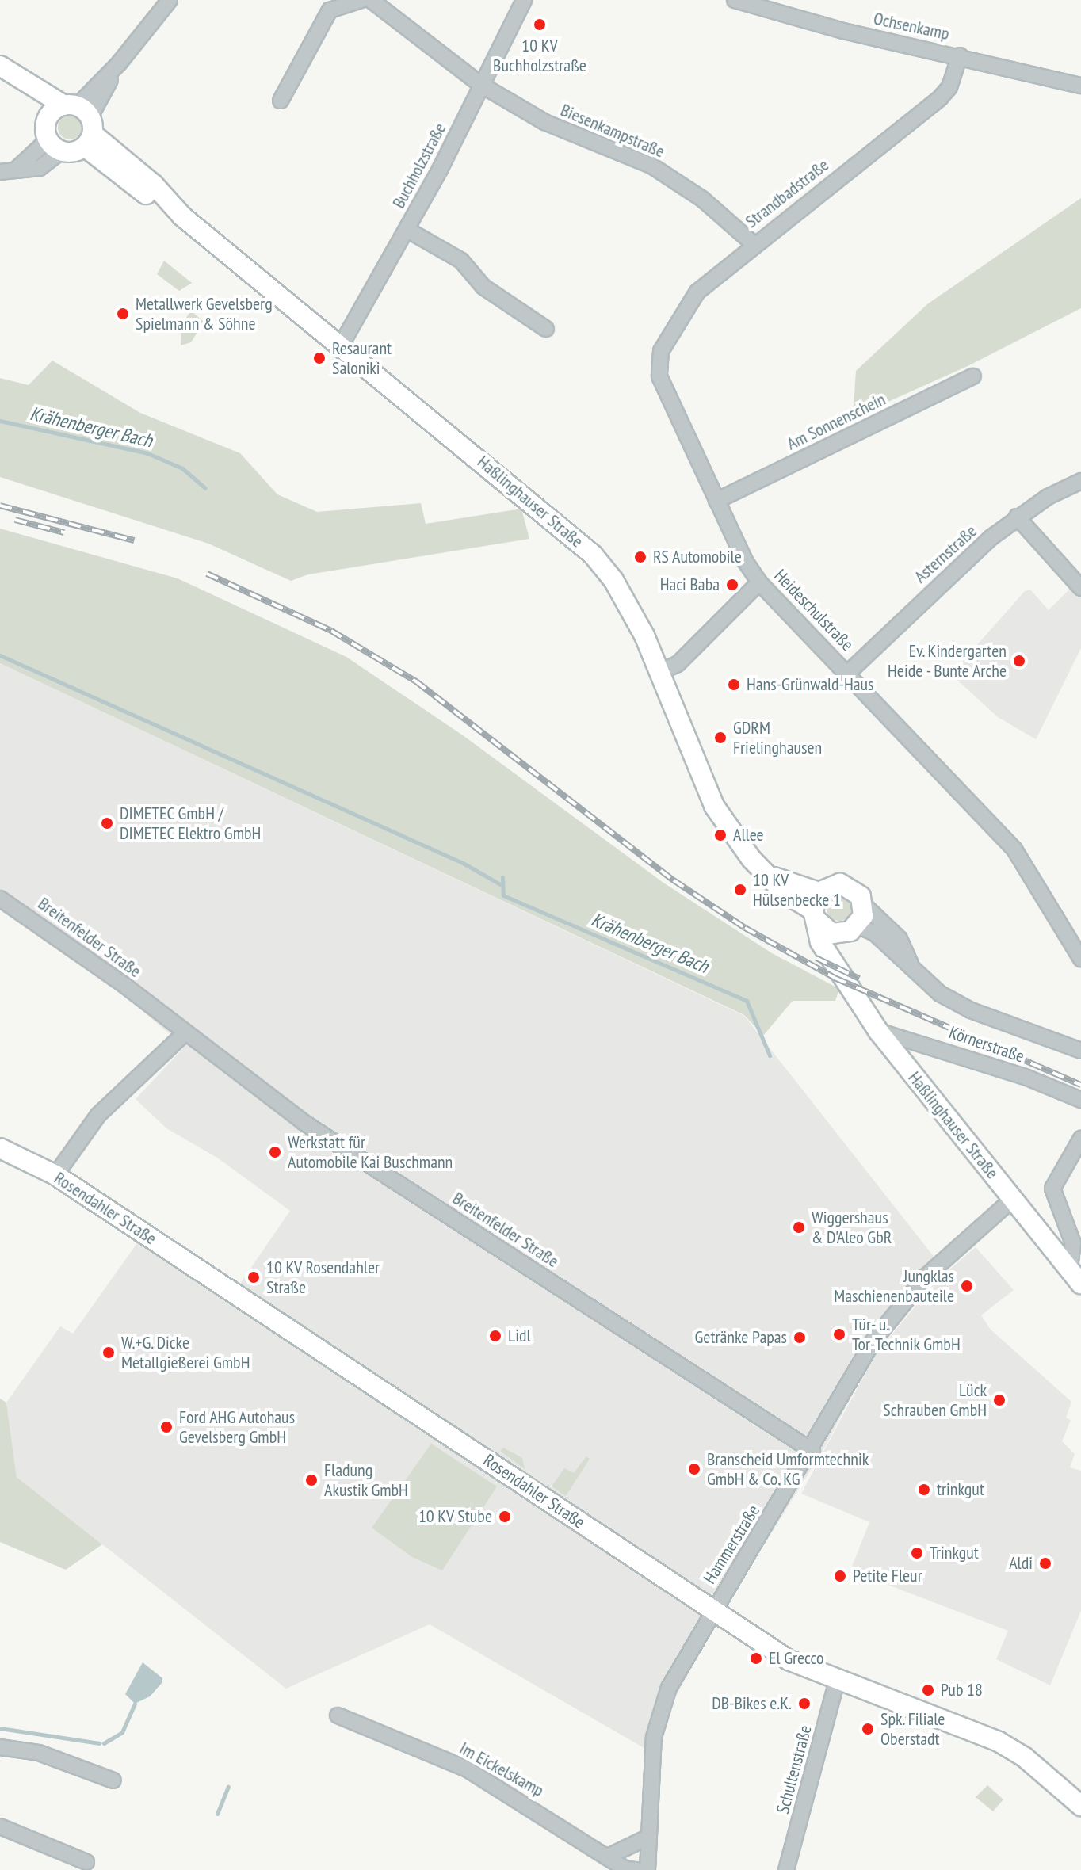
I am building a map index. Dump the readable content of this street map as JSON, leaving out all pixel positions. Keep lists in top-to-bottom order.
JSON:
{
  "streets": {
    "main road": ["Haßlinghauser Straße", "Rosendahler Straße"],
    "street": [
      "Ochsenkamp",
      "Biesenkampstraße",
      "Buchholzstraße",
      "Strandbadstraße",
      "Am Sonnenschein",
      "Asternstraße",
      "Heideschulstraße",
      "Breitenfelder Straße",
      "Körnerstraße",
      "Hammerstraße",
      "Im Eickelskamp",
      "Schultenstraße"
    ]
  },
  "crossings": [
    ["Ochsenkamp", "Strandbadstraße"],
    ["Biesenkampstraße", "Buchholzstraße"],
    ["Biesenkampstraße", "Strandbadstraße"],
    ["Buchholzstraße", "Haßlinghauser Straße"],
    ["Strandbadstraße", "Heideschulstraße"],
    ["Am Sonnenschein", "Heideschulstraße"],
    ["Haßlinghauser Straße", "Körnerstraße"],
    ["Haßlinghauser Straße", "Hammerstraße"],
    ["Asternstraße", "Heideschulstraße"],
    ["Breitenfelder Straße", "Hammerstraße"],
    ["Rosendahler Straße", "Hammerstraße"],
    ["Rosendahler Straße", "Schultenstraße"]
  ],
  "water": ["Krähenberger Bach"],
  "places": [
    "10 KV Buchholzstraße",
    "Metallwerk Gevelsberg Spielmann & Söhne",
    "Resaurant Saloniki",
    "RS Automobile",
    "Haci Baba",
    "Ev. Kindergarten Heide - Bunte Arche",
    "Hans-Grünwald-Haus",
    "GDRM Frielinghausen",
    "DIMETEC GmbH / DIMETEC Elektro GmbH",
    "Allee",
    "10 KV Hülsenbecke 1",
    "Werkstatt für Automobile Kai Buschmann",
    "Wiggershaus & D'Aleo GbR",
    "10 KV Rosendahler Straße",
    "Jungklas Maschienenbauteile",
    "Tür- u. Tor-Technik GmbH",
    "Lidl",
    "Getränke Papas",
    "W.+G. Dicke Metallgießerei GmbH",
    "Lück Schrauben GmbH",
    "Ford AHG Autohaus Gevelsberg GmbH",
    "Branscheid Umformtechnik GmbH & Co. KG",
    "Fladung Akustik GmbH",
    "trinkgut",
    "10 KV Stube",
    "Trinkgut",
    "Aldi",
    "Petite Fleur",
    "El Grecco",
    "Pub 18",
    "DB-Bikes e.K.",
    "Spk. Filiale Oberstadt"
  ]
}
